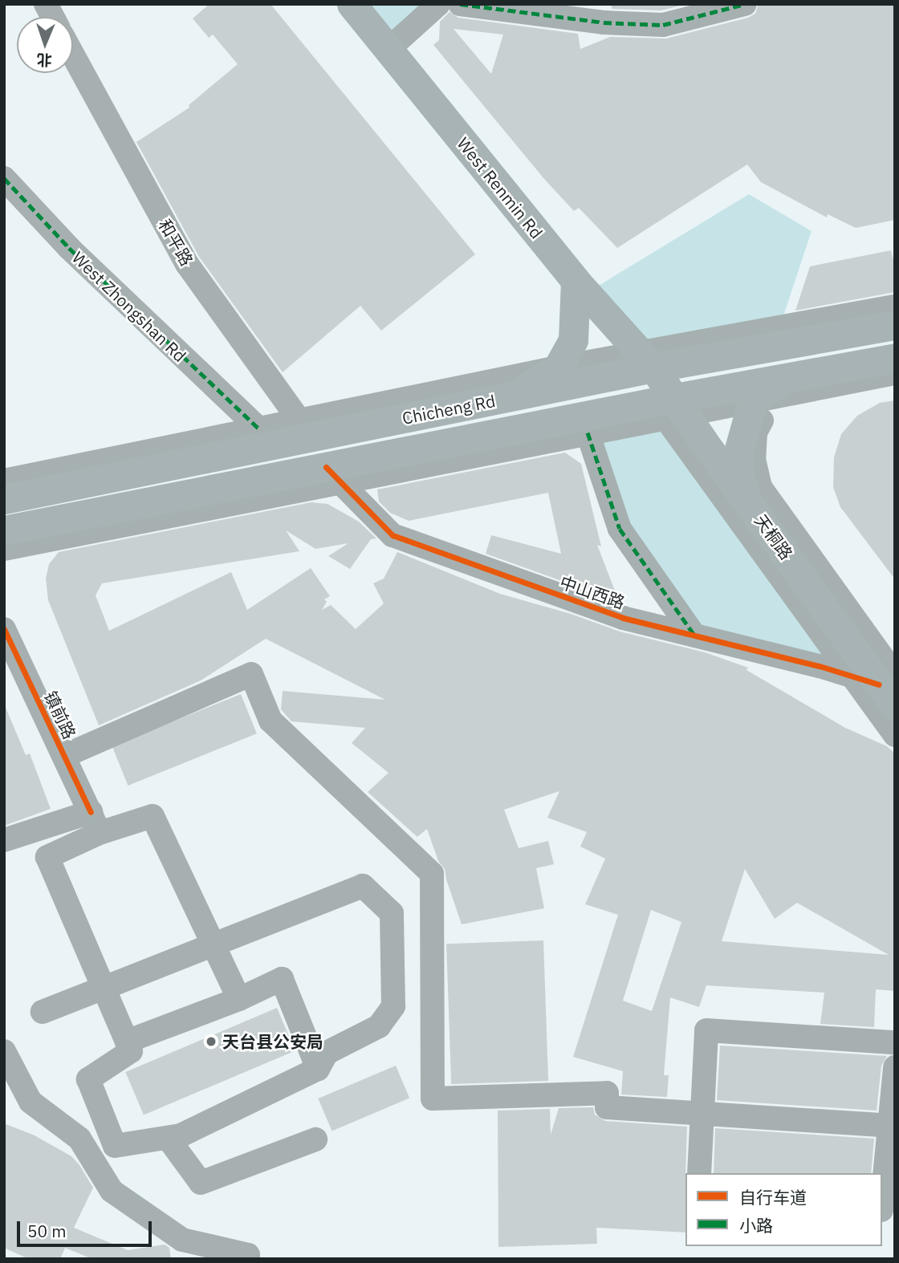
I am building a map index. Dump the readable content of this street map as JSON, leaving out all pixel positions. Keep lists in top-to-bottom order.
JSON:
{
  "streets": {
    "main road": ["West Renmin Rd", "Chicheng Rd", "天桐路"],
    "street": [
      "和平路",
      "West Zhongshan Rd",
      "中山西路",
      "镇前路"
    ]
  },
  "crossings": [
    ["West Renmin Rd", "Chicheng Rd"],
    ["West Renmin Rd", "天桐路"],
    ["和平路", "Chicheng Rd"],
    ["Chicheng Rd", "天桐路"],
    ["Chicheng Rd", "中山西路"],
    ["天桐路", "中山西路"]
  ],
  "places": ["天台县公安局"],
  "legend": ["自行车道", "小路"],
  "scale_bar": "50 m",
  "north": "bottom"
}
